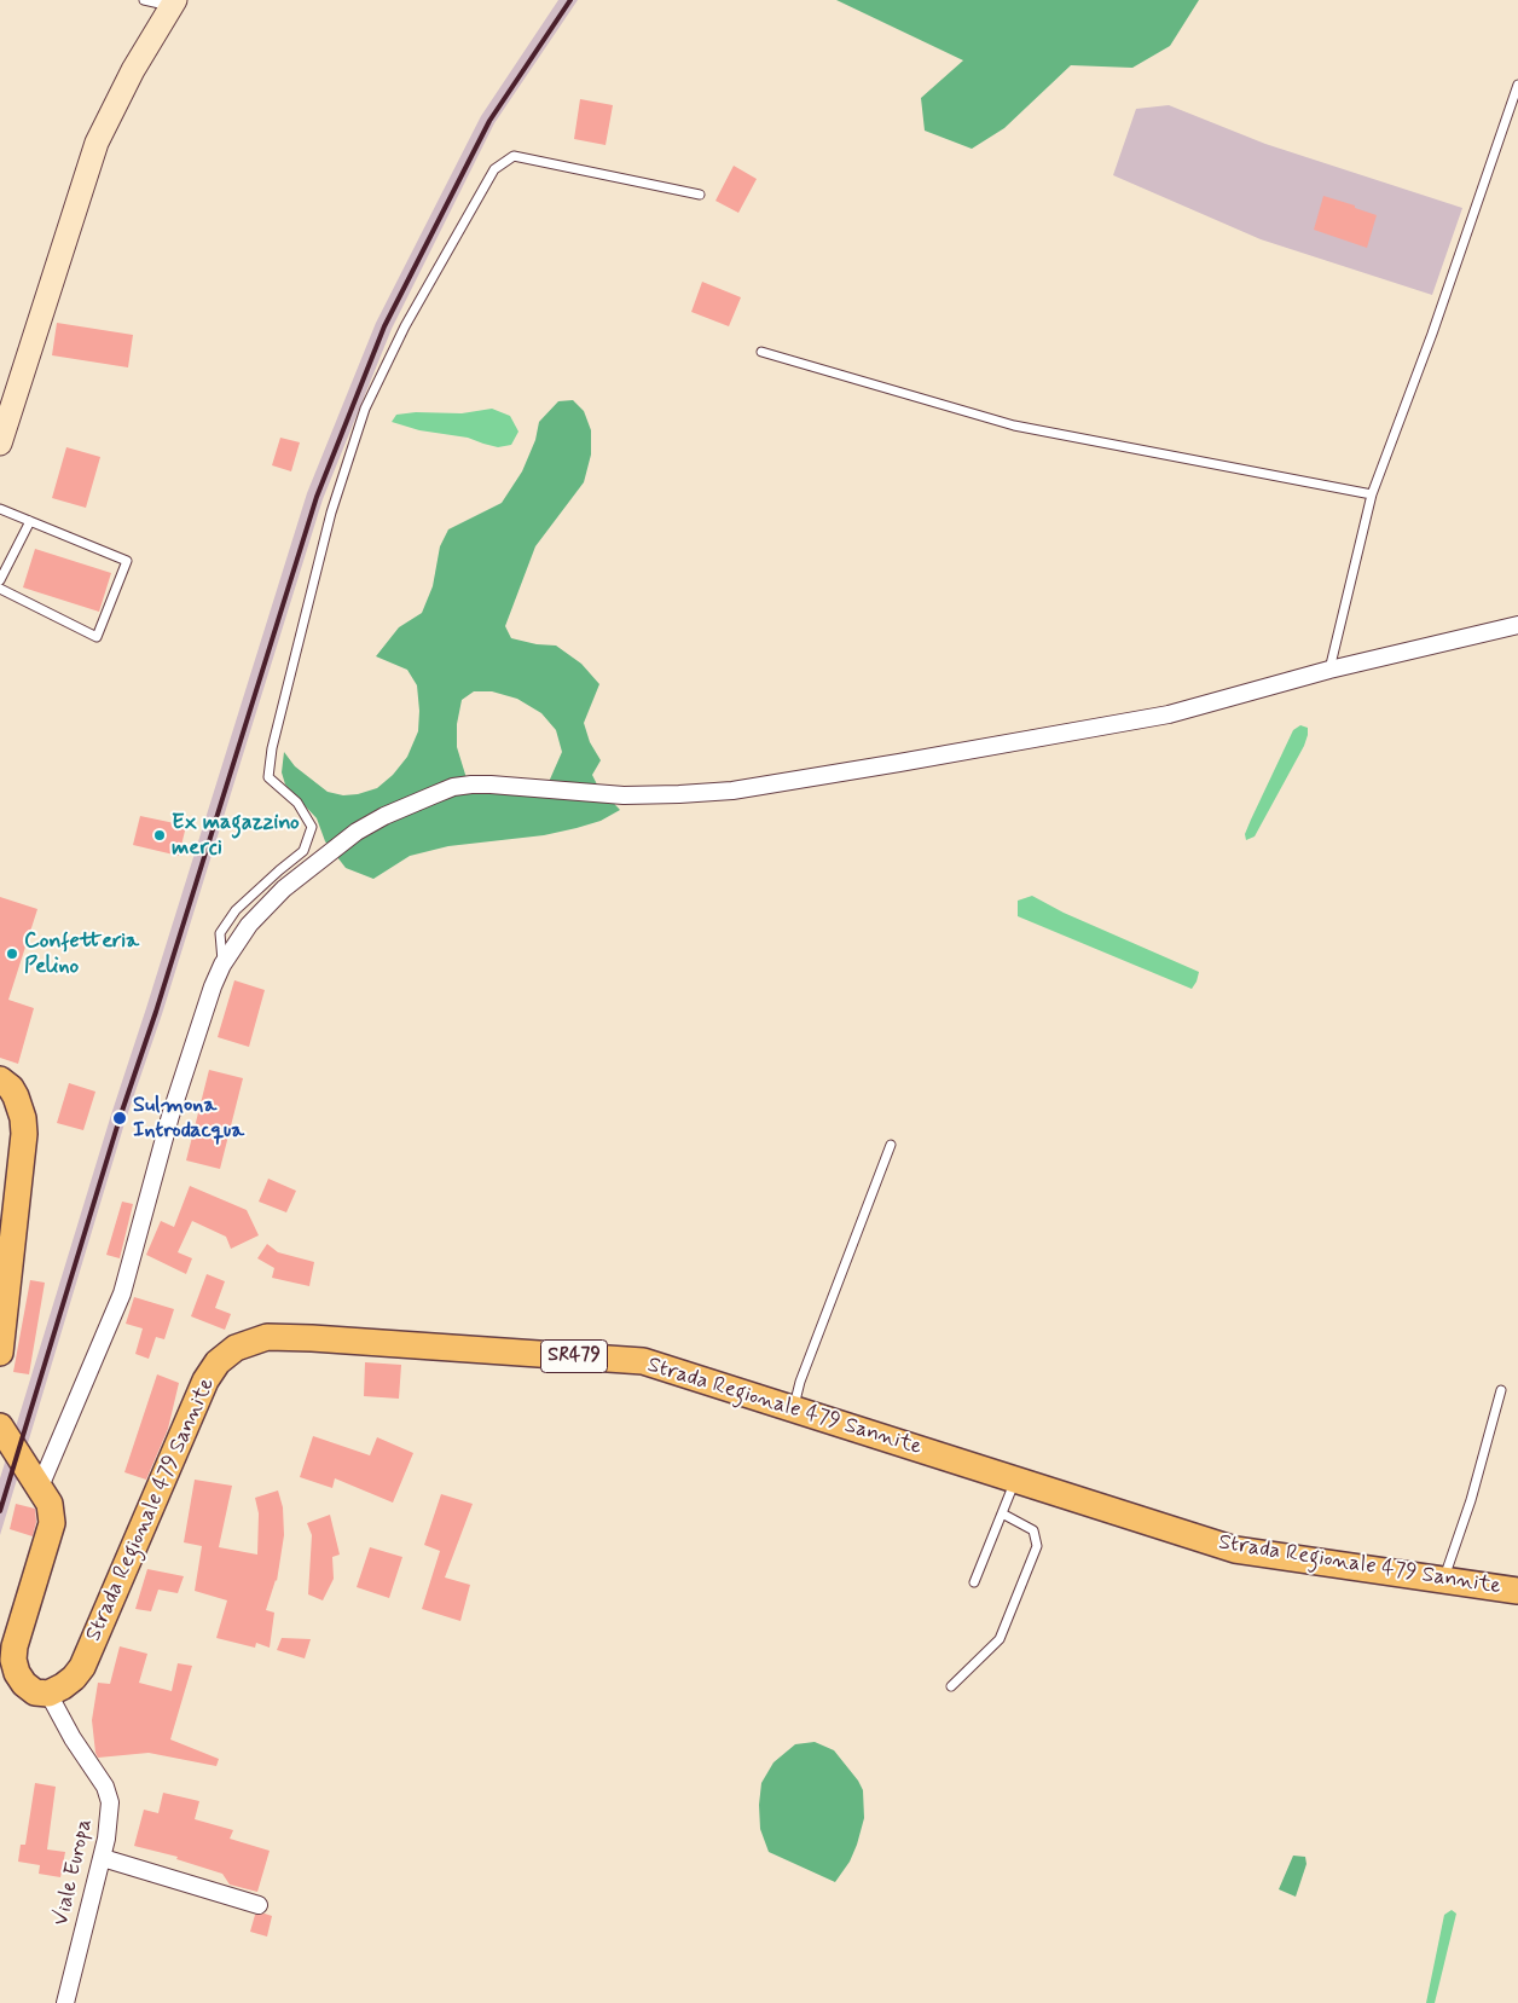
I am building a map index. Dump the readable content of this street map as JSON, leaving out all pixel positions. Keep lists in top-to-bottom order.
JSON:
{
  "streets": {
    "main road": ["SR479", "Strada Regionale 479 Sannite"],
    "street": ["Viale Europa"]
  },
  "crossings": [
    ["Strada Regionale 479 Sannite", "Viale Europa"]
  ],
  "places": ["Ex magazzino merci", "Confetteria Pelino", "Sulmona Introdacqua"]
}
